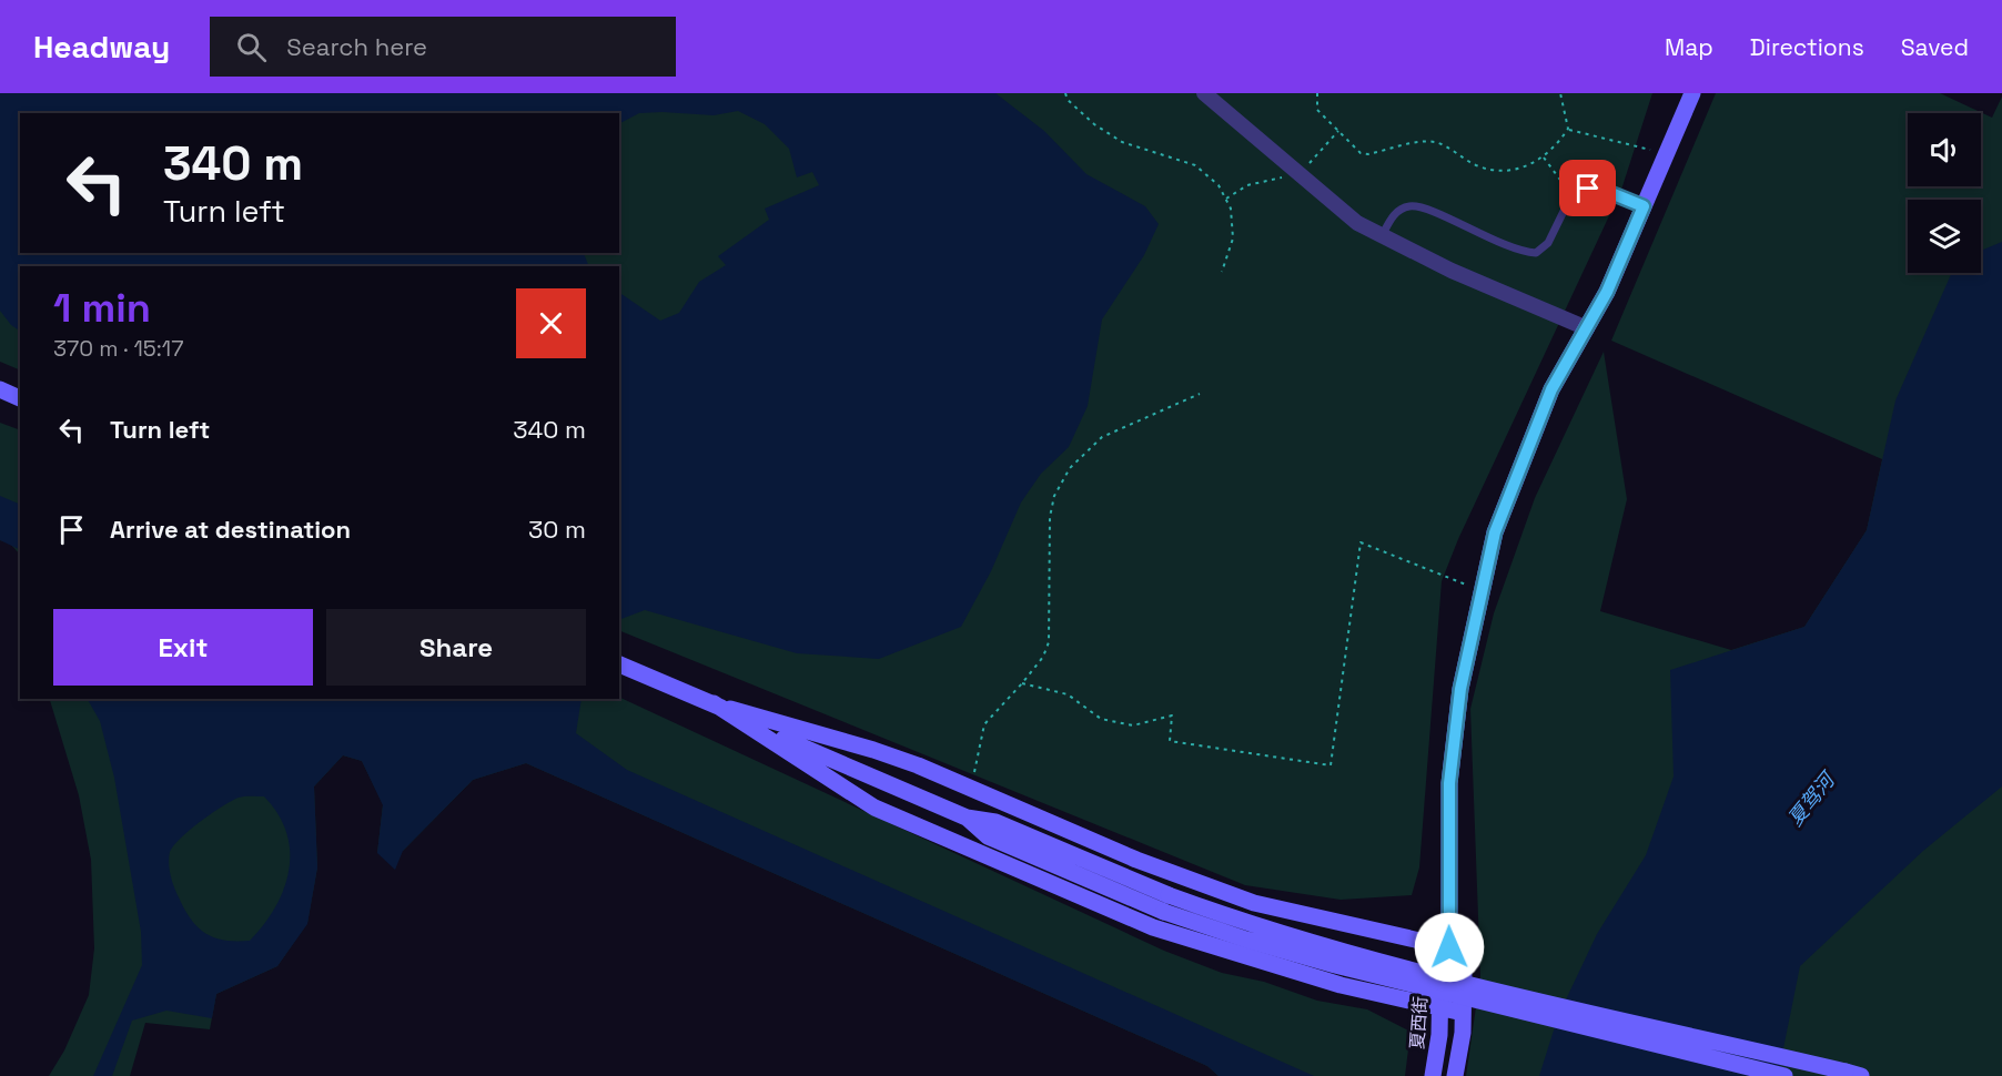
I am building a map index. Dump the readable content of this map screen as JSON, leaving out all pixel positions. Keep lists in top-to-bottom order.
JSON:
{
  "streets": {
    "street": ["夏西街"]
  },
  "water": ["夏驾河"],
  "page": {
    "header": "Headway",
    "search": "Search here",
    "nav": ["Map", "Directions", "Saved"],
    "turn": ["340 m", "Turn left"],
    "heading": ["1 min", "370 m · 15:17"],
    "list": [
      {
        "name": "Turn left",
        "value": "340 m"
      },
      {
        "name": "Arrive at destination",
        "value": "30 m"
      }
    ],
    "buttons": ["Exit", "Share"]
  }
}
